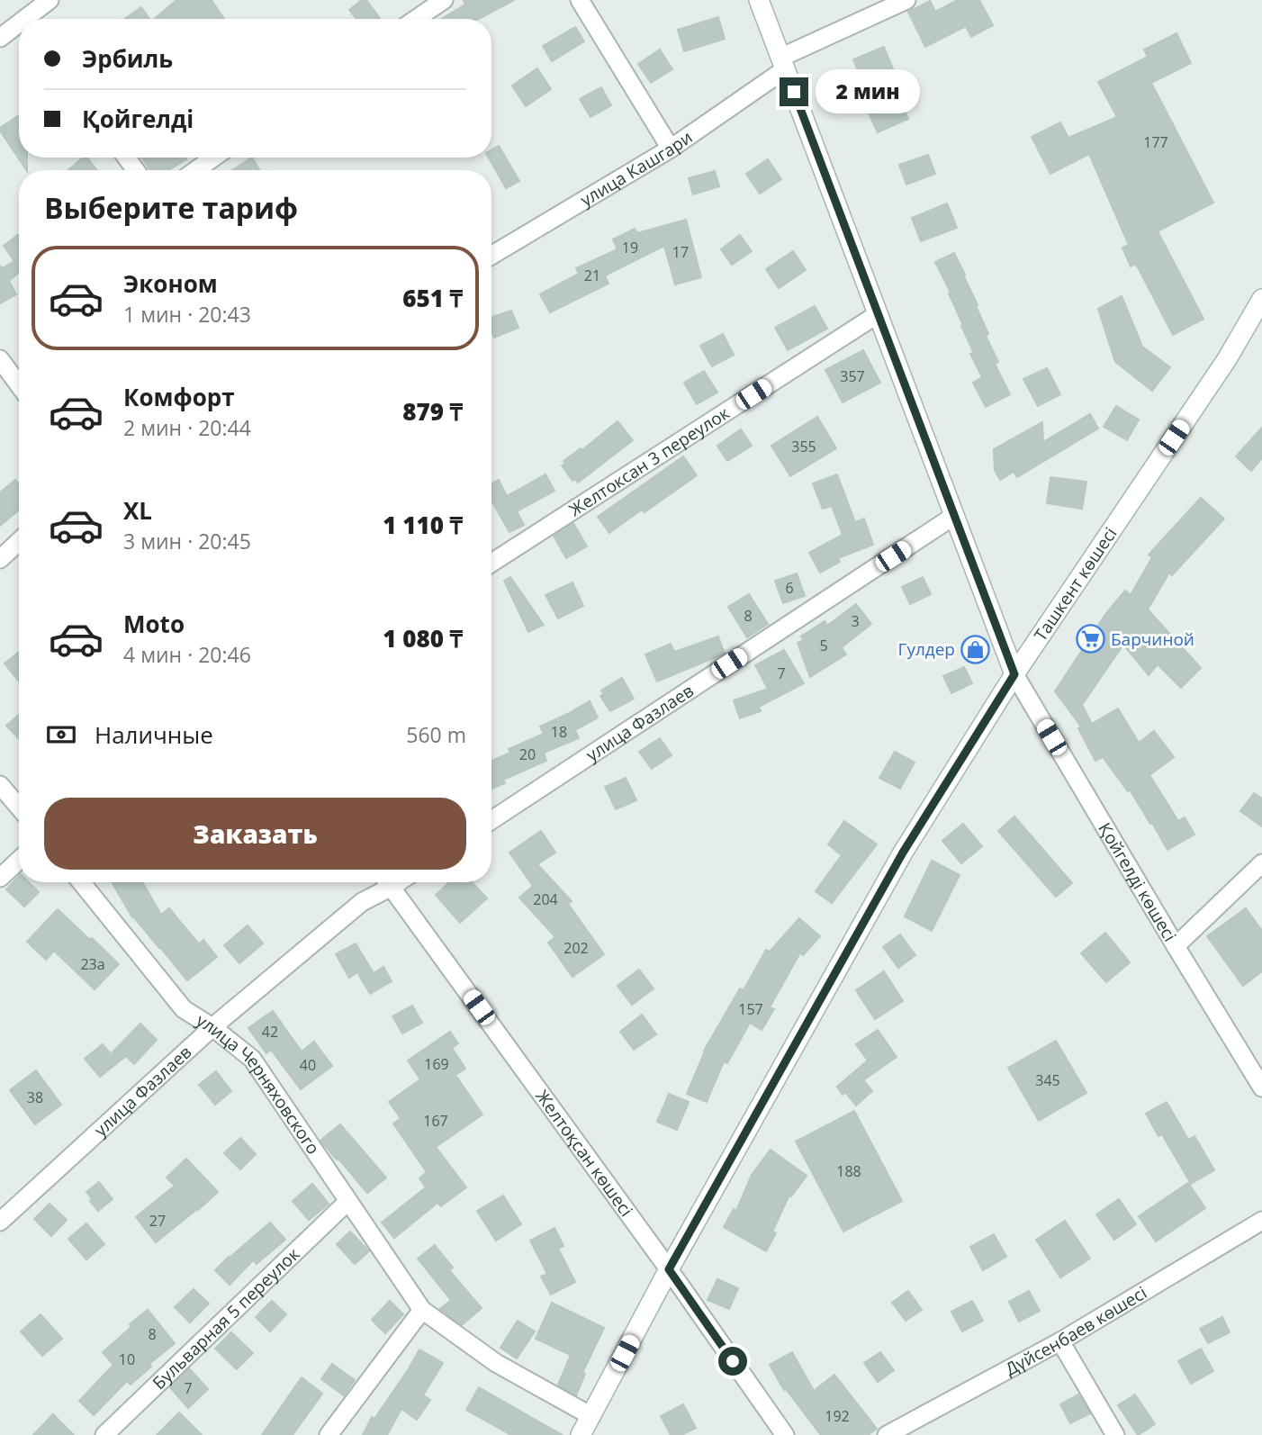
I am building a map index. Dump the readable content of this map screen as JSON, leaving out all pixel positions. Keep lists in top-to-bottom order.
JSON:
{
  "streets": {
    "main road": ["Ташкент көшесі"],
    "street": [
      "улица Кашгари",
      "Желтоксан 3 переулок",
      "улица Фазлаев",
      "Қойгелді көшесі",
      "улица Черняховского",
      "Желтоқсан көшесі",
      "Бульварная 5 переулок",
      "Дүйсенбаев көшесі"
    ]
  },
  "crossings": [
    ["Ташкент көшесі", "Қойгелді көшесі"],
    ["Ташкент көшесі", "улица Черняховского"],
    ["Ташкент көшесі", "Желтоқсан көшесі"],
    ["улица Фазлаев", "улица Черняховского"],
    ["улица Черняховского", "Бульварная 5 переулок"]
  ],
  "places": {
    "supermarket": ["Барчиной"],
    "shop": ["Гулдер"]
  },
  "house_numbers": [
    "177",
    "19",
    "17",
    "21",
    "357",
    "355",
    "6",
    "8",
    "3",
    "5",
    "7",
    "18",
    "20",
    "204",
    "202",
    "23а",
    "157",
    "42",
    "169",
    "40",
    "345",
    "38",
    "167",
    "188",
    "27",
    "8",
    "10",
    "7",
    "192"
  ],
  "page": {
    "banner": ["Эрбиль", "Қойгелді"],
    "bubble": "2 мин",
    "heading": "Выберите тариф",
    "list": [
      {
        "name": "Эконом",
        "note": "1 мин · 20:43",
        "value": "651 ₸"
      },
      {
        "name": "Комфорт",
        "note": "2 мин · 20:44",
        "value": "879 ₸"
      },
      {
        "name": "XL",
        "note": "3 мин · 20:45",
        "value": "1 110 ₸"
      },
      {
        "name": "Moto",
        "note": "4 мин · 20:46",
        "value": "1 080 ₸"
      }
    ],
    "pay": ["Наличные", "560 m"],
    "buttons": "Заказать"
  }
}
